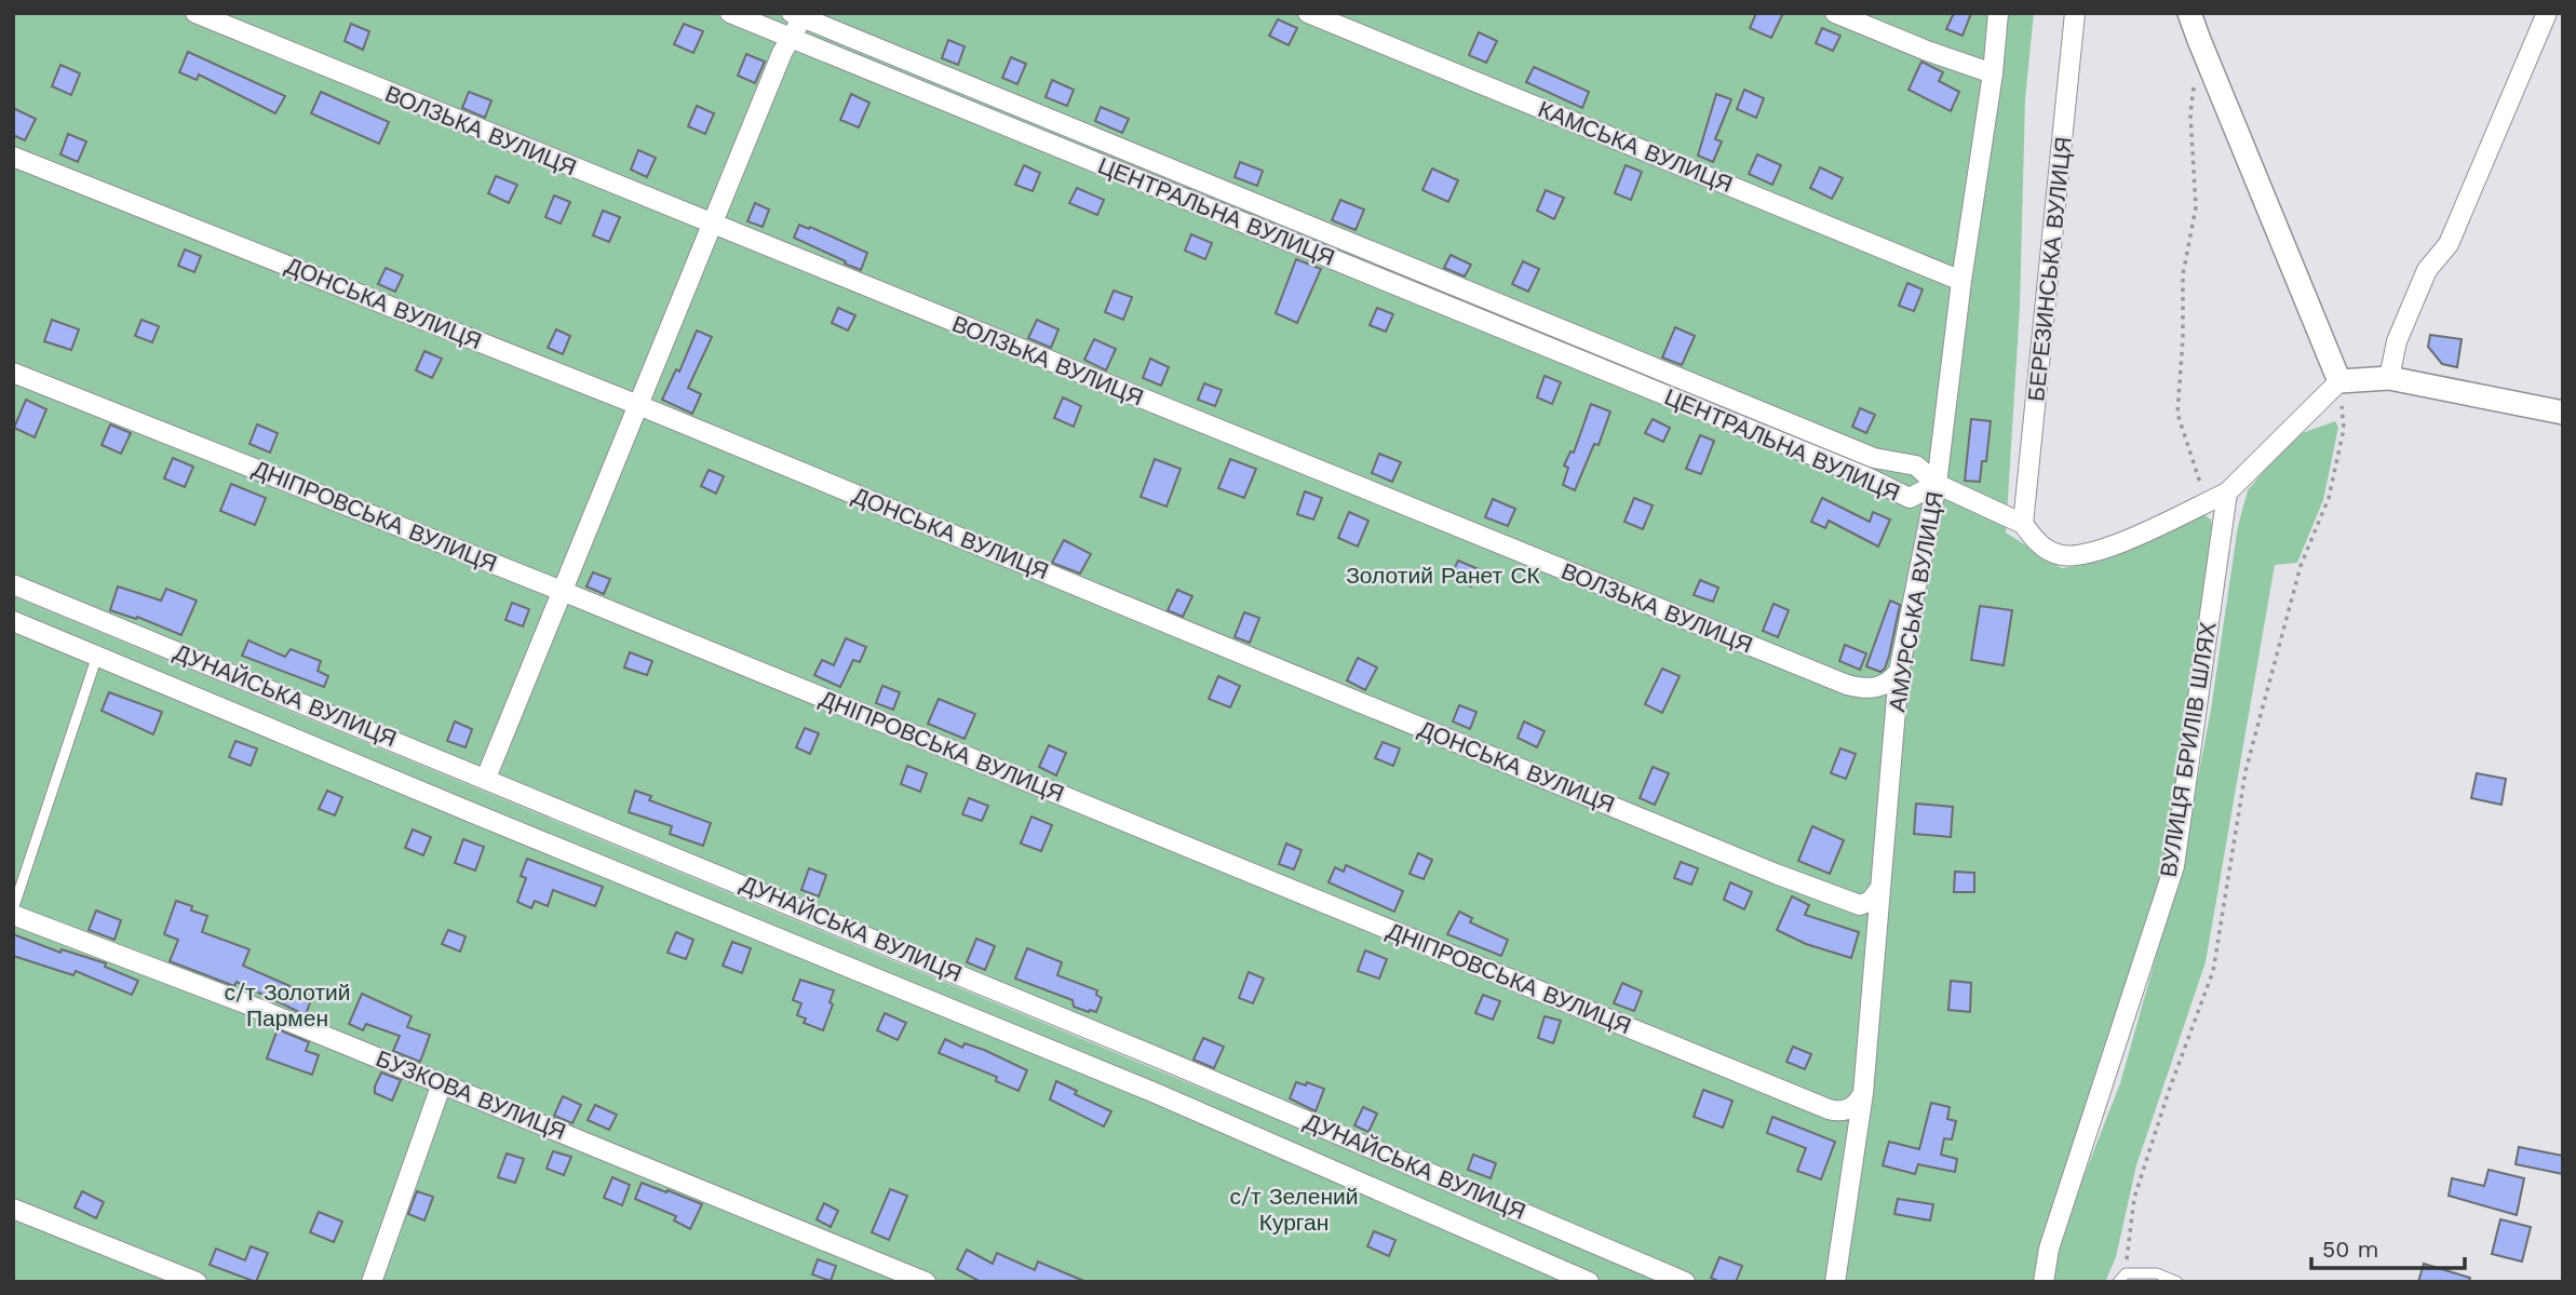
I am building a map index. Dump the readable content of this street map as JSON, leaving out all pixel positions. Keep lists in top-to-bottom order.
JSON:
{
  "streets": {
    "street": [
      "ВОЛЗЬКА ВУЛИЦЯ",
      "КАМСЬКА ВУЛИЦЯ",
      "ЦЕНТРАЛЬНА ВУЛИЦЯ",
      "БЕРЕЗИНСЬКА ВУЛИЦЯ",
      "ДОНСЬКА ВУЛИЦЯ",
      "ДНІПРОВСЬКА ВУЛИЦЯ",
      "АМУРСЬКА ВУЛИЦЯ",
      "ДУНАЙСЬКА ВУЛИЦЯ",
      "ВУЛИЦЯ БРИЛІВ ШЛЯХ",
      "БУЗКОВА ВУЛИЦЯ"
    ]
  },
  "crossings": [
    ["ВОЛЗЬКА ВУЛИЦЯ", "АМУРСЬКА ВУЛИЦЯ"],
    ["КАМСЬКА ВУЛИЦЯ", "АМУРСЬКА ВУЛИЦЯ"],
    ["ЦЕНТРАЛЬНА ВУЛИЦЯ", "АМУРСЬКА ВУЛИЦЯ"],
    ["ДОНСЬКА ВУЛИЦЯ", "АМУРСЬКА ВУЛИЦЯ"],
    ["ДНІПРОВСЬКА ВУЛИЦЯ", "АМУРСЬКА ВУЛИЦЯ"]
  ],
  "parks": ["Золотий Ранет СК", "с/т Золотий Пармен", "с/т Зелений Курган"],
  "scale_bar": "50 m"
}
